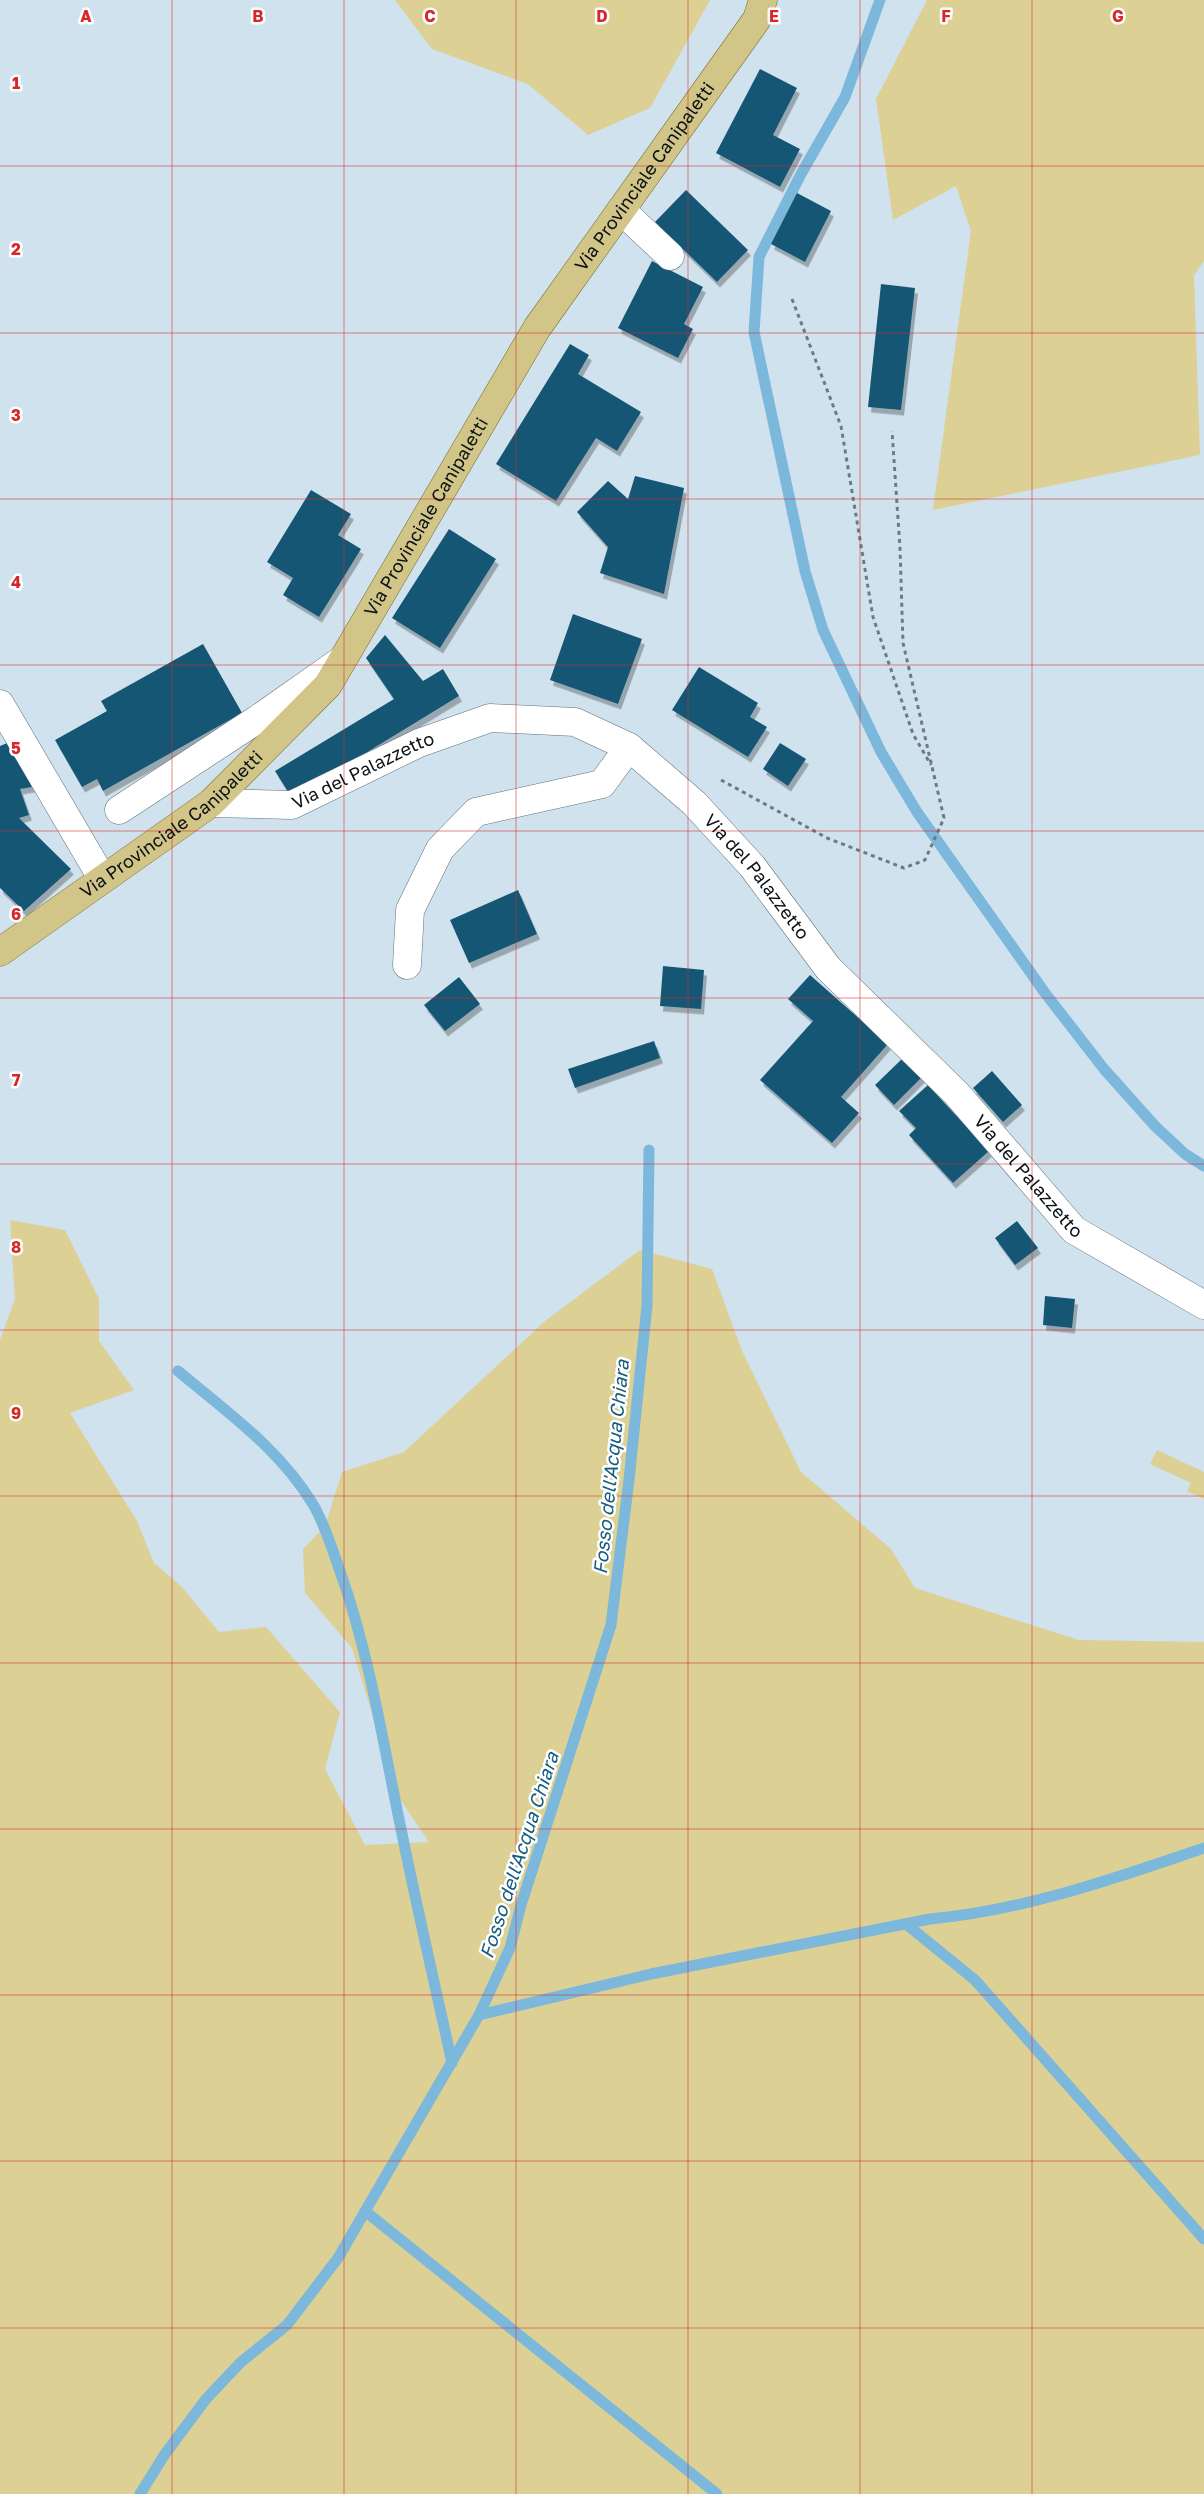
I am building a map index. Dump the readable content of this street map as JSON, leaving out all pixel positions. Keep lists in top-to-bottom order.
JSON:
{
  "streets": {
    "main road": ["Via Provinciale Canipaletti"],
    "street": ["Via del Palazzetto"]
  },
  "crossings": [
    ["Via Provinciale Canipaletti", "Via del Palazzetto"]
  ],
  "water": ["Fosso dell'Acqua Chiara"],
  "grid": {
    "columns": [
      "A",
      "B",
      "C",
      "D",
      "E",
      "F",
      "G"
    ],
    "rows": [
      "1",
      "2",
      "3",
      "4",
      "5",
      "6",
      "7",
      "8",
      "9"
    ]
  }
}
